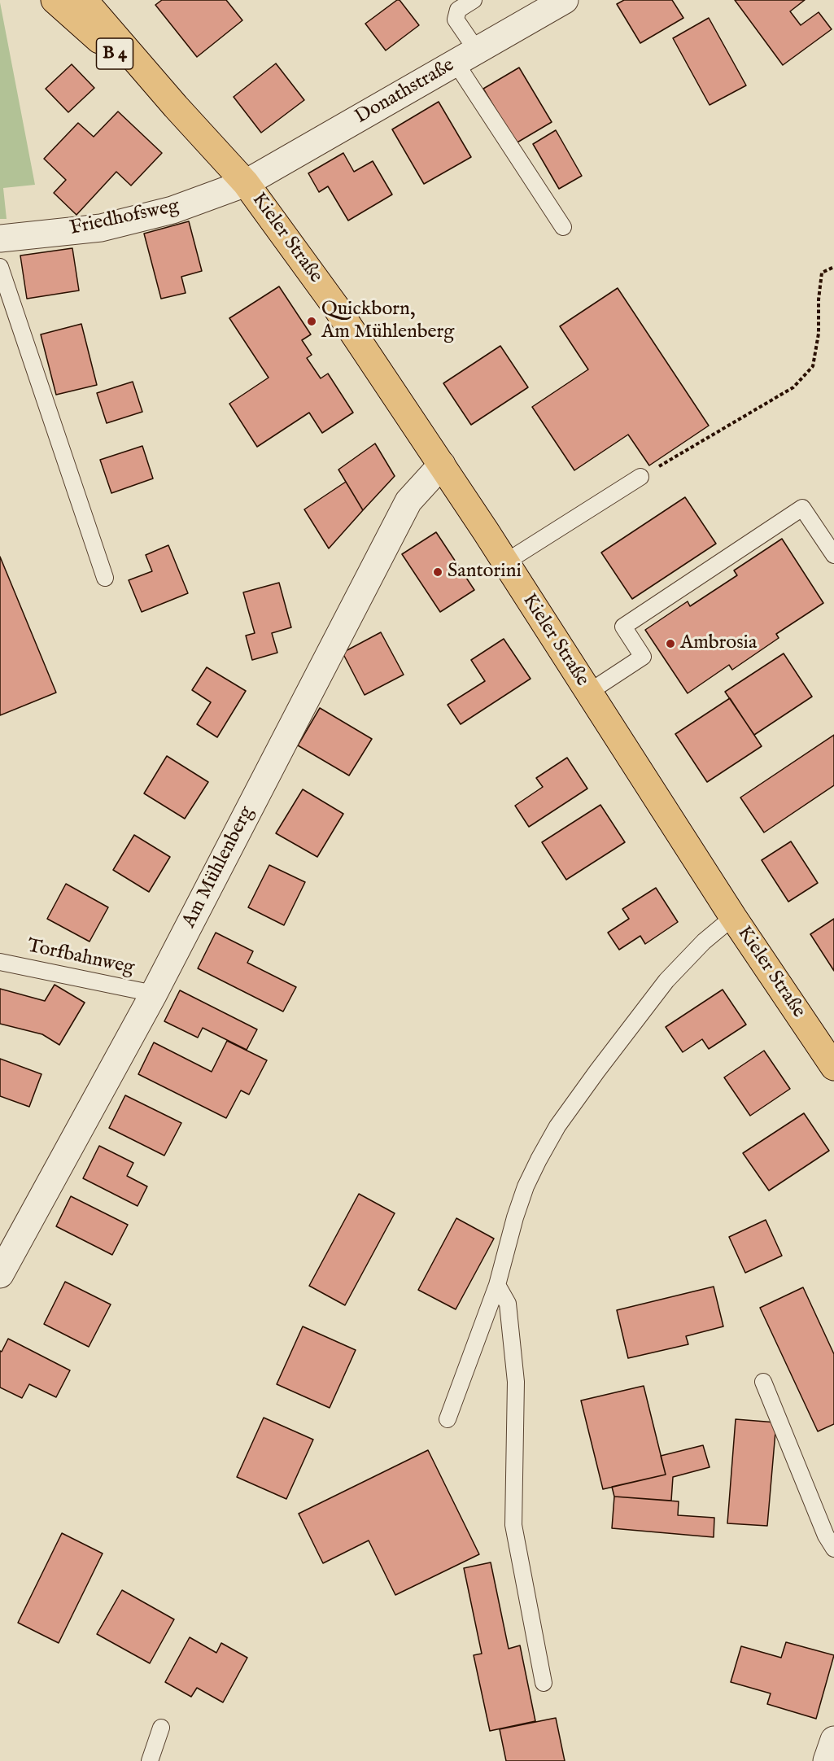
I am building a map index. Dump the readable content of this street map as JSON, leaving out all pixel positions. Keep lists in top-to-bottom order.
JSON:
{
  "streets": {
    "main road": ["B 4", "Kieler Straße"],
    "street": ["Donathstraße", "Friedhofsweg", "Am Mühlenberg"],
    "lane": ["Torfbahnweg"]
  },
  "crossings": [
    ["Donathstraße", "Friedhofsweg"],
    ["Donathstraße", "Kieler Straße"],
    ["Friedhofsweg", "Kieler Straße"],
    ["Kieler Straße", "Am Mühlenberg"],
    ["Am Mühlenberg", "Torfbahnweg"]
  ],
  "places": ["Quickborn, Am Mühlenberg", "Santorini", "Ambrosia"]
}
